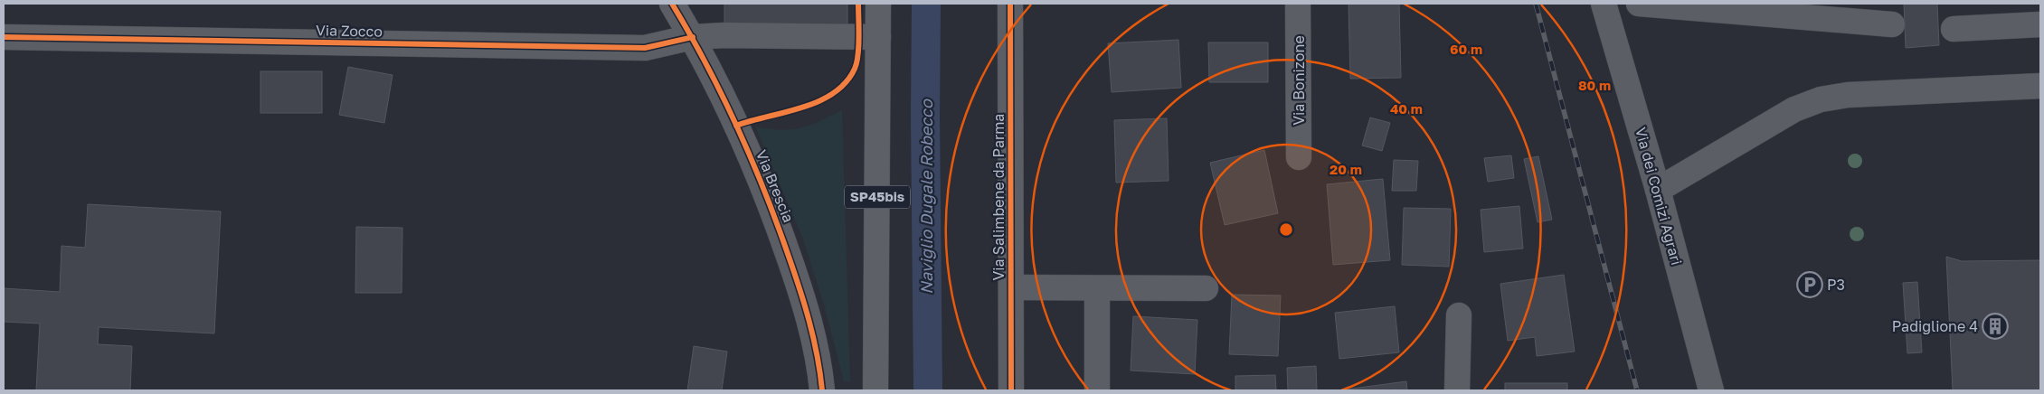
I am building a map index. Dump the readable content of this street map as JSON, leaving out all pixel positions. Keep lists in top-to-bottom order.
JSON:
{
  "streets": {
    "main road": ["SP45bis"],
    "street": [
      "Via Zocco",
      "Via Bonizone",
      "Via Brescia",
      "Via dei Comizi Agrari",
      "Via Salimbene da Parma"
    ]
  },
  "crossings": [
    ["Via Zocco", "Via Brescia"],
    ["Via Zocco", "SP45bis"]
  ],
  "water": ["Naviglio Dugale Robecco"],
  "places": {
    "parking": ["P3"],
    "building": ["Padiglione 4"]
  },
  "rings": [
    "60 m",
    "80 m",
    "40 m",
    "20 m"
  ]
}
